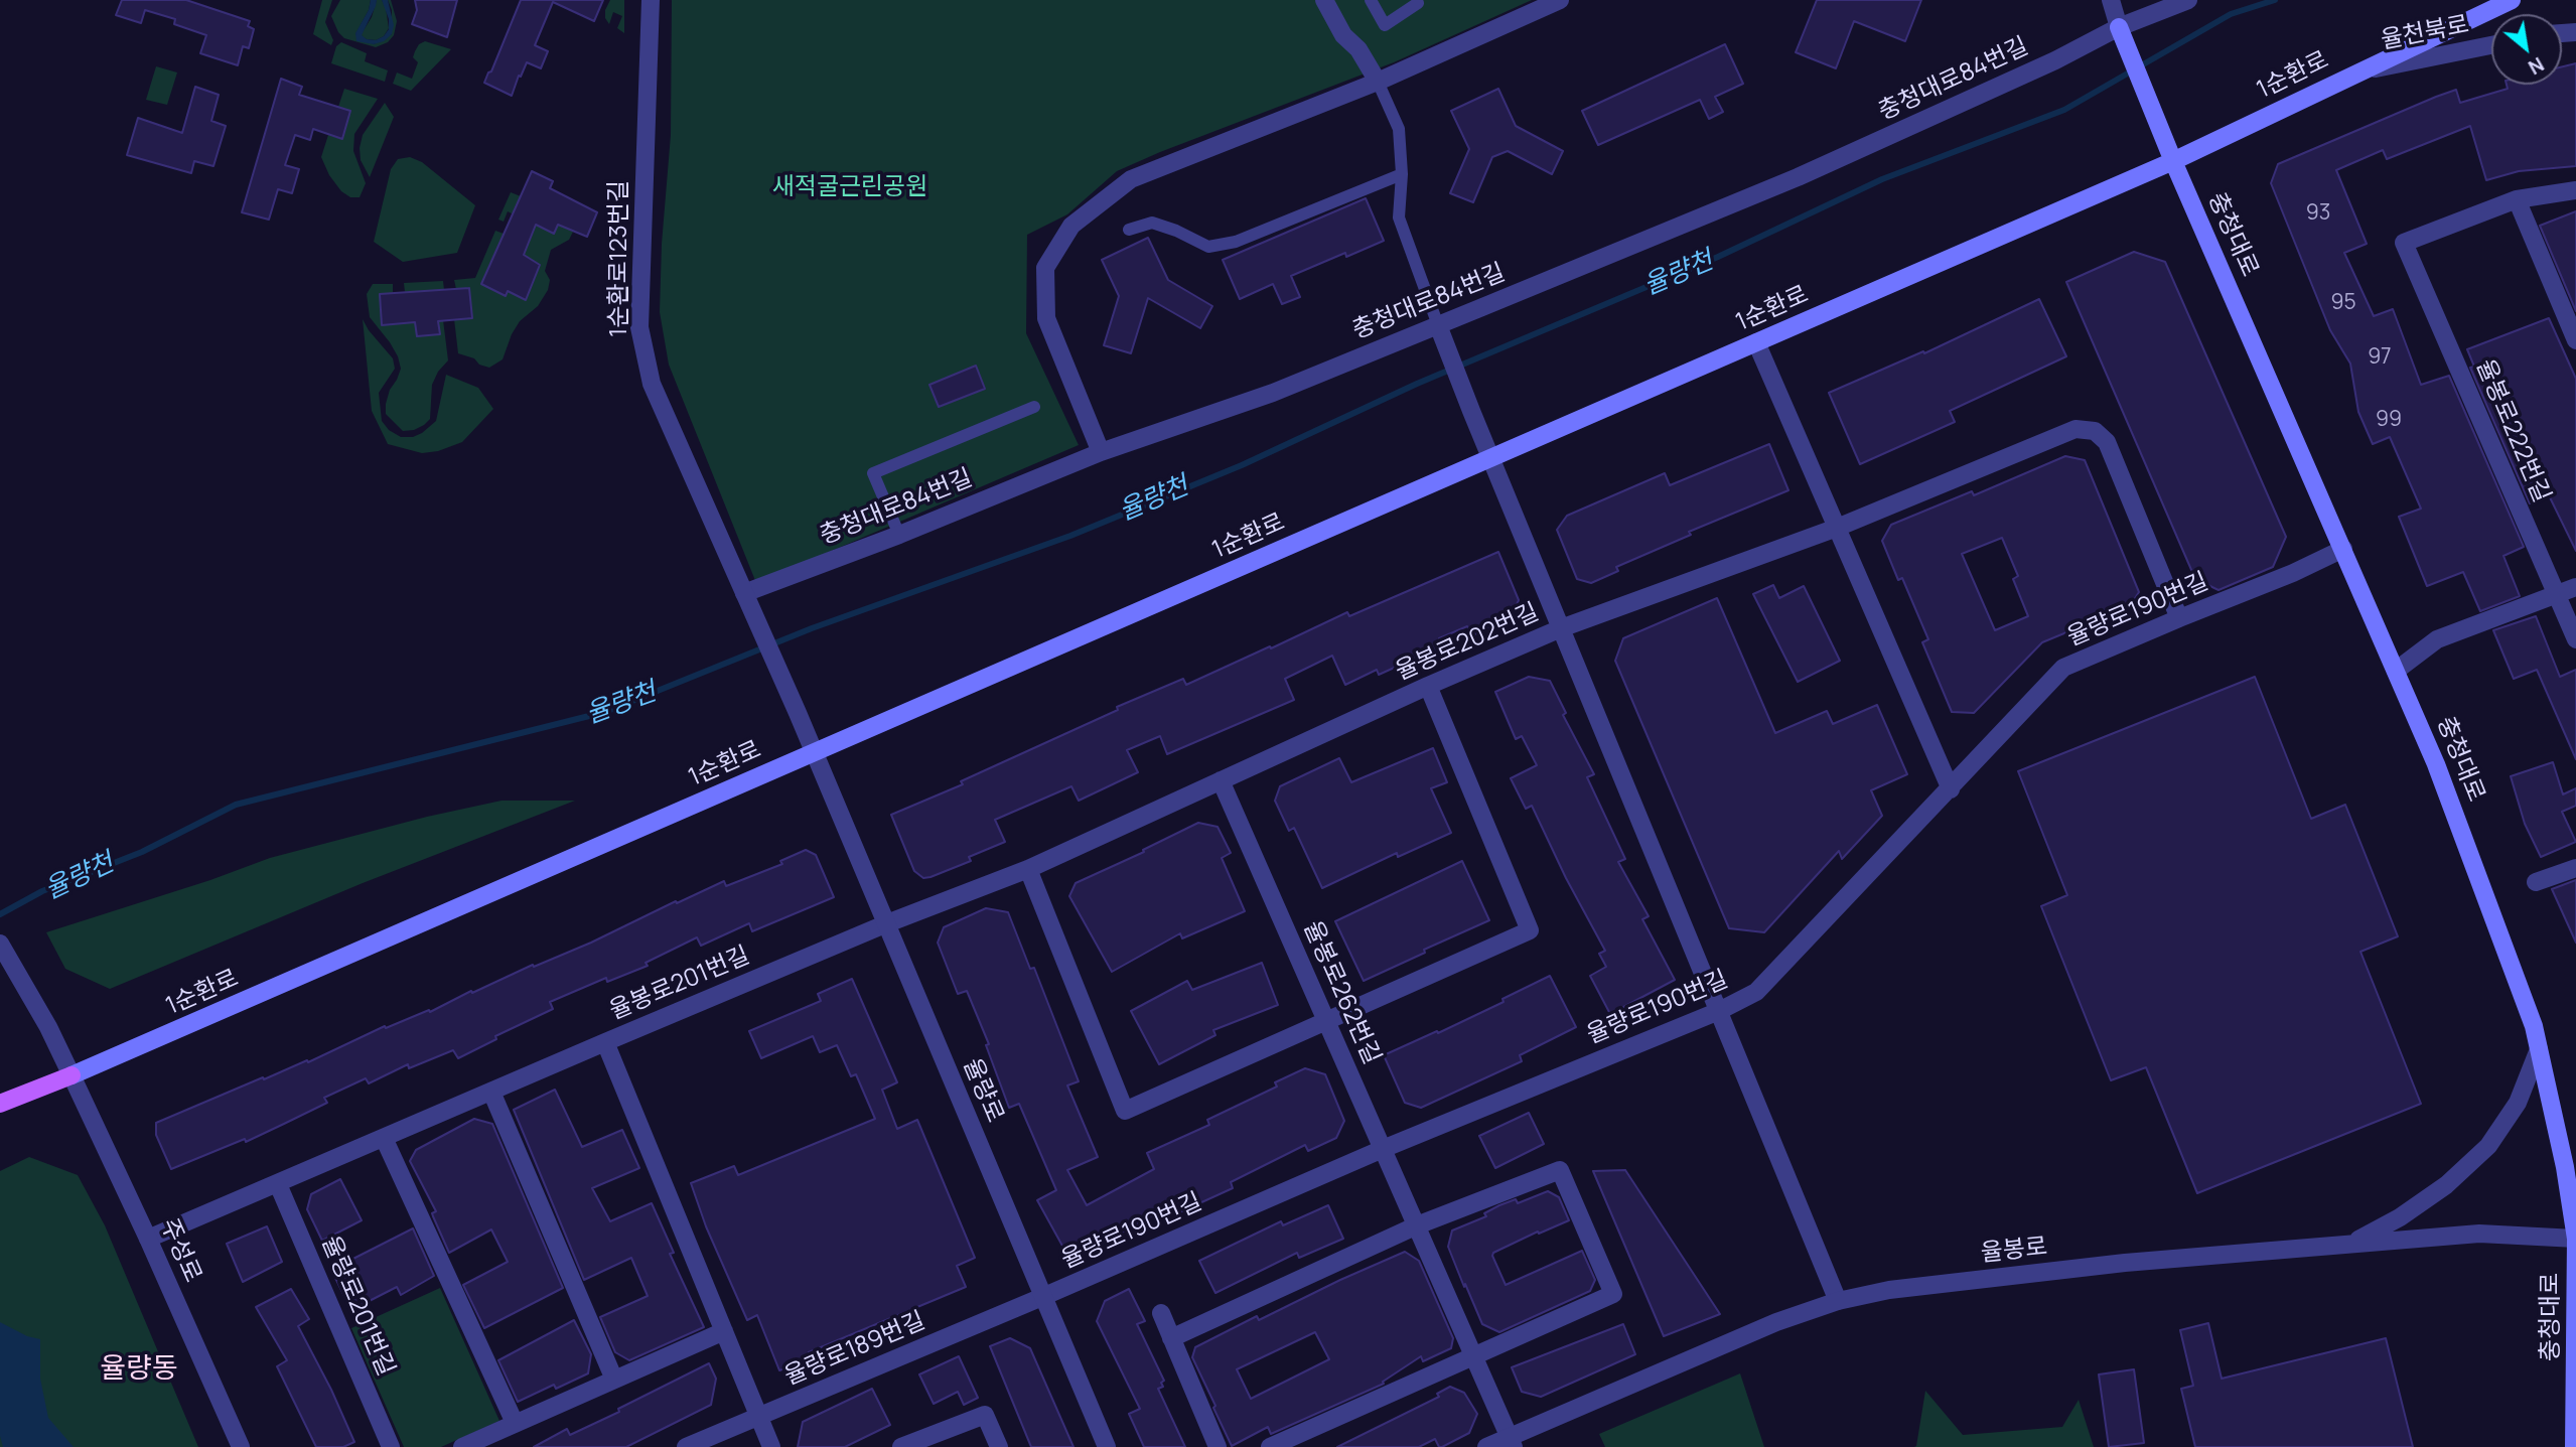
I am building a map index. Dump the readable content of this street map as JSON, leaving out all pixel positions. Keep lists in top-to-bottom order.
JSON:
{
  "streets": {
    "main road": ["1순환로", "충청대로"],
    "street": [
      "율천북로",
      "충청대로84번길",
      "1순환로123번길",
      "율봉로222번길",
      "율량로190번길",
      "율봉로202번길",
      "율봉로201번길",
      "율봉로262번길",
      "율량로",
      "주성로",
      "율봉로",
      "율량로201번길",
      "율량로189번길"
    ]
  },
  "crossings": [
    ["율천북로", "1순환로"],
    ["1순환로", "충청대로"],
    ["1순환로", "율량로"],
    ["1순환로", "주성로"],
    ["충청대로84번길", "충청대로"],
    ["충청대로84번길", "1순환로123번길"],
    ["충청대로", "율량로190번길"],
    ["충청대로", "율봉로"],
    ["1순환로123번길", "율량로"],
    ["율량로190번길", "율봉로202번길"],
    ["율량로190번길", "율봉로262번길"],
    ["율량로190번길", "율량로"],
    ["율량로190번길", "율량로189번길"],
    ["율봉로202번길", "율봉로201번길"],
    ["율봉로202번길", "율봉로262번길"],
    ["율봉로202번길", "율량로"],
    ["율봉로201번길", "율량로"],
    ["율봉로201번길", "주성로"],
    ["율봉로201번길", "율량로201번길"],
    ["율봉로262번길", "율봉로"],
    ["율량로", "율량로189번길"]
  ],
  "districts": ["율량동"],
  "water": ["율량천"],
  "parks": ["새적굴근린공원"],
  "house_numbers": [
    "93",
    "95",
    "97",
    "99"
  ],
  "north": "bottom right"
}
